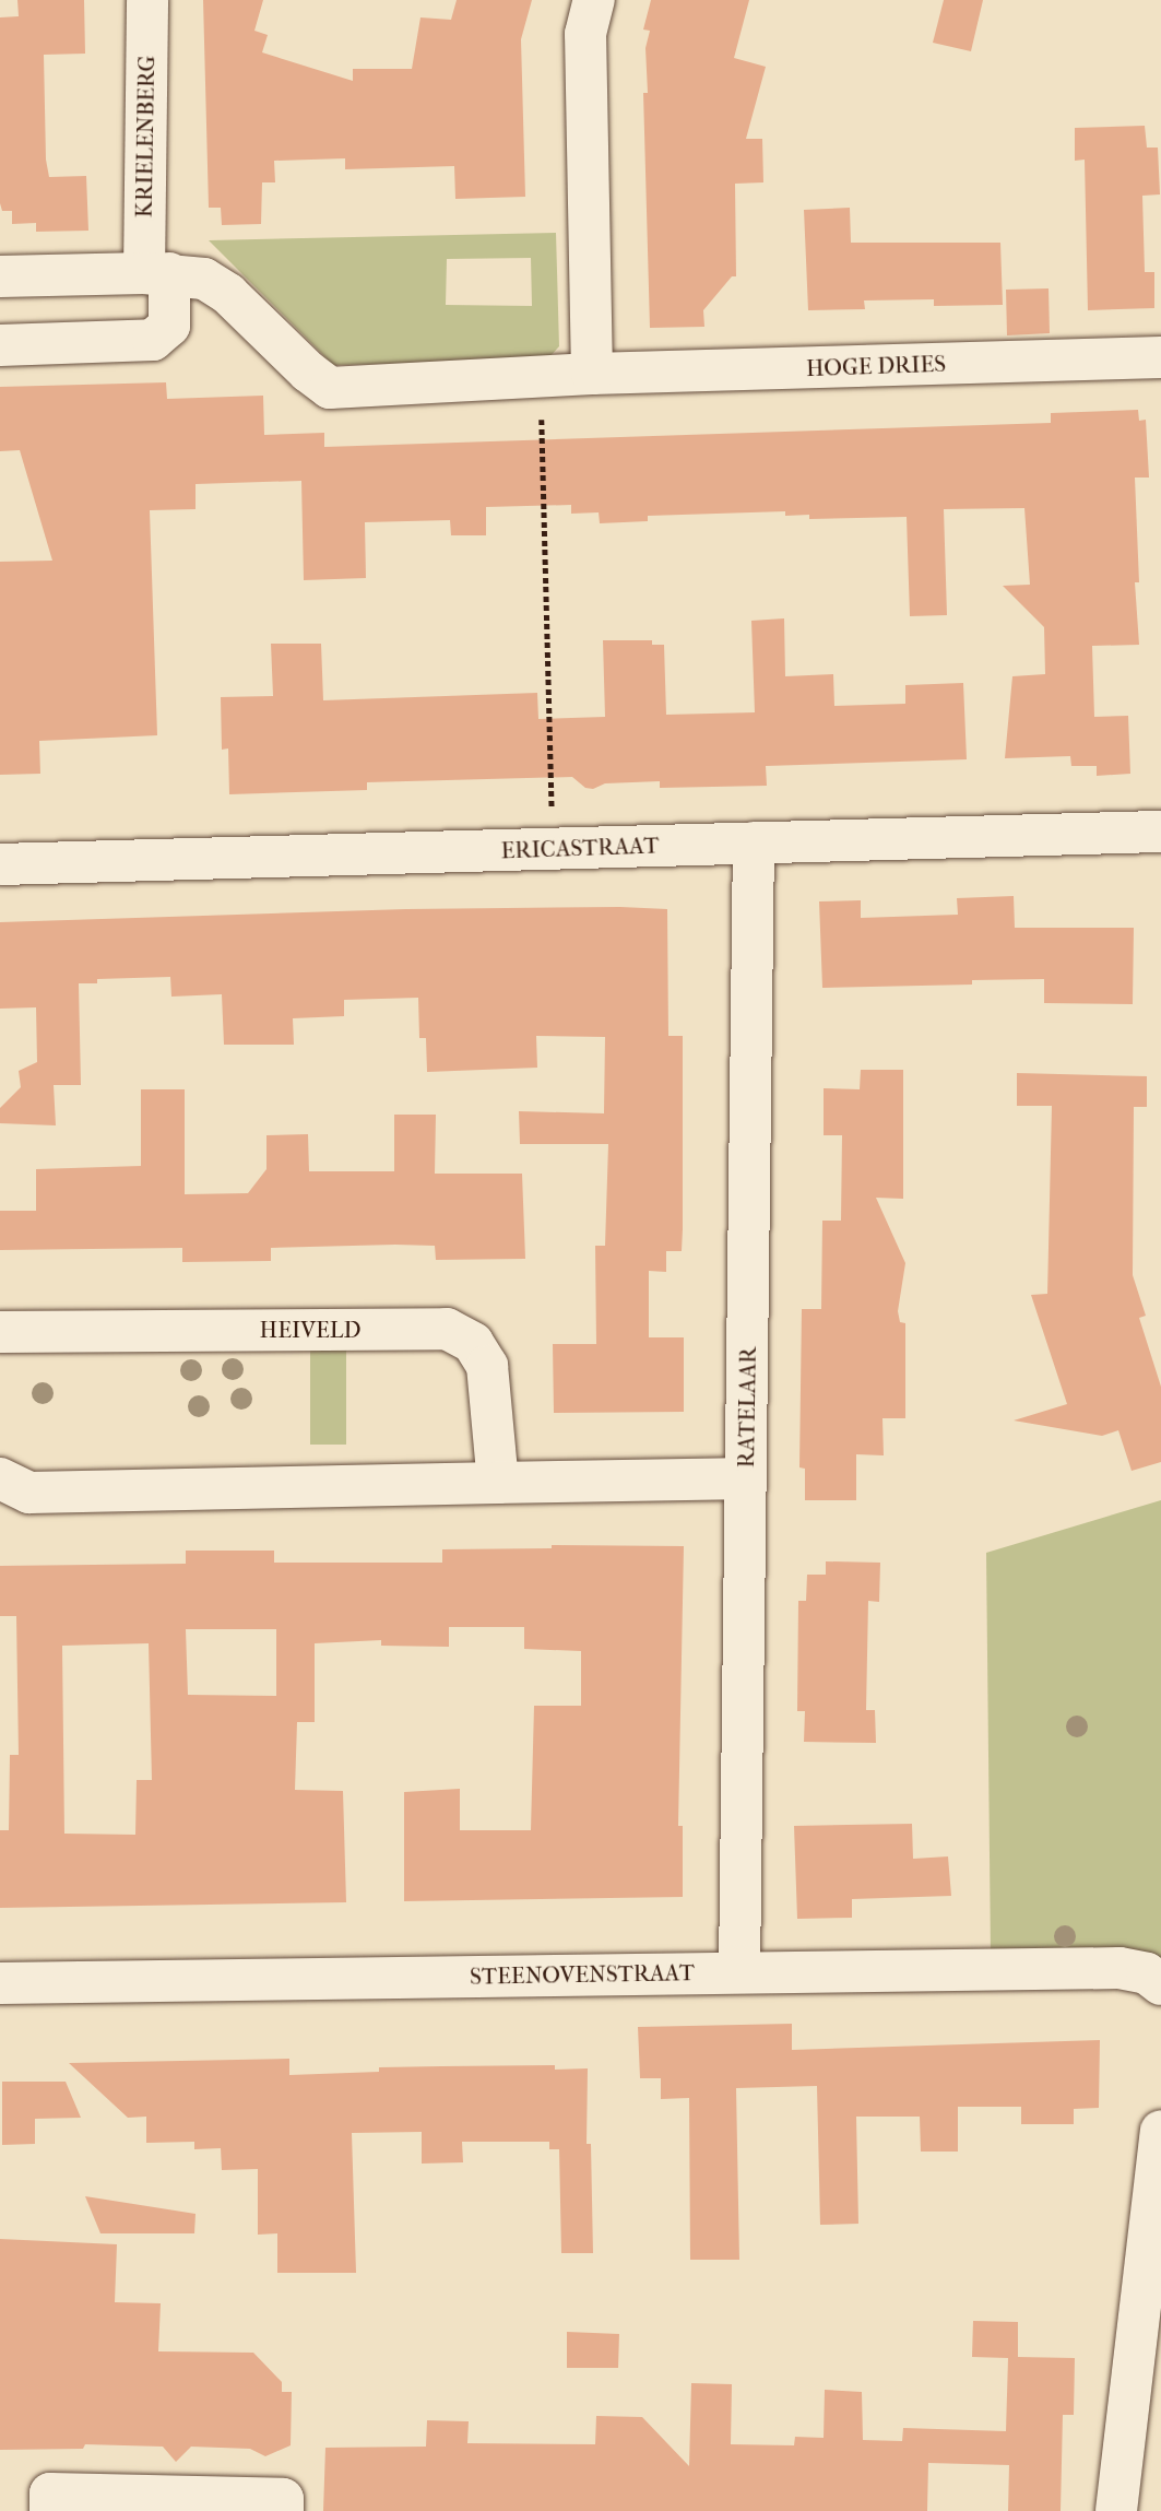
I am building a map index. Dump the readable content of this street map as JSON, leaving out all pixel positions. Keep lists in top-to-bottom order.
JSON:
{
  "streets": {
    "street": [
      "KRIELENBERG",
      "HOGE DRIES",
      "ERICASTRAAT",
      "HEIVELD",
      "RATELAAR",
      "STEENOVENSTRAAT"
    ]
  },
  "crossings": [
    ["KRIELENBERG", "HOGE DRIES"],
    ["ERICASTRAAT", "RATELAAR"],
    ["RATELAAR", "STEENOVENSTRAAT"]
  ]
}
